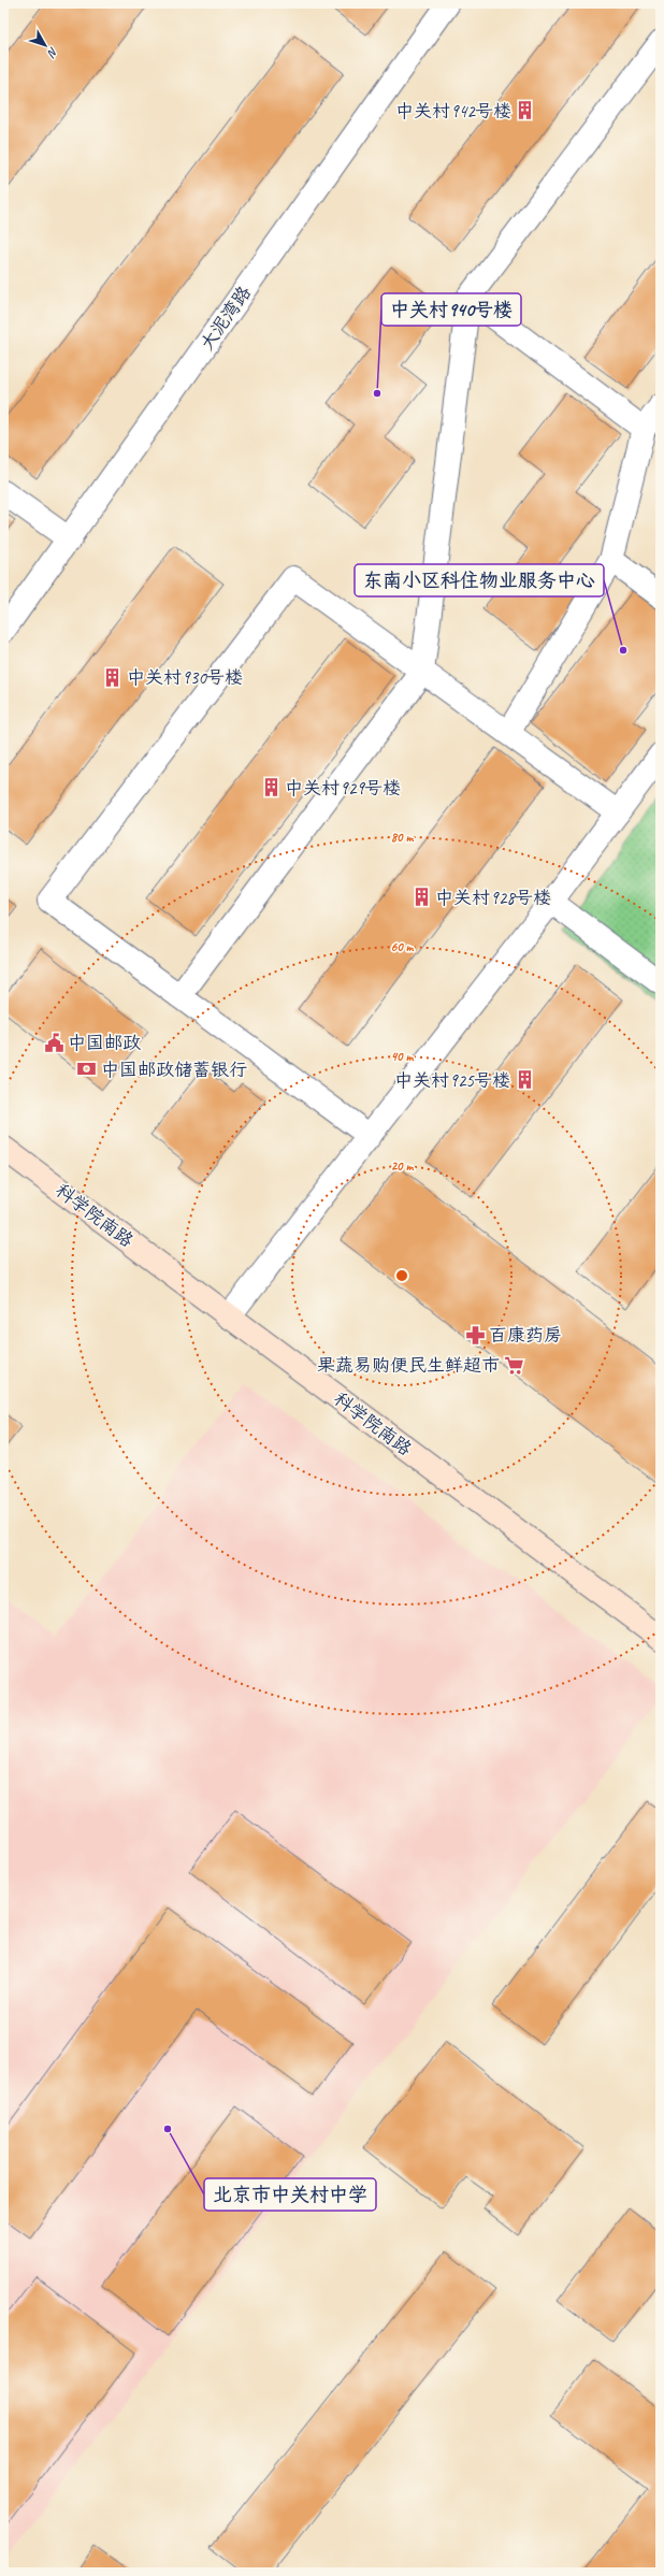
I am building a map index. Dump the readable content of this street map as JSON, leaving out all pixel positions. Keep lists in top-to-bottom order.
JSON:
{
  "streets": {
    "street": ["大泥湾路", "科学院南路"]
  },
  "places": {
    "building": [
      "中关村942号楼",
      "中关村930号楼",
      "中关村929号楼",
      "中关村928号楼",
      "中关村925号楼"
    ],
    "other": ["中关村940号楼", "东南小区科住物业服务中心", "北京市中关村中学"],
    "public building": ["中国邮政"],
    "bank": ["中国邮政储蓄银行"],
    "pharmacy": ["百康药房"],
    "supermarket": ["果蔬易购便民生鲜超市"]
  },
  "north": "bottom right",
  "rings": [
    "80 m",
    "60 m",
    "40 m",
    "20 m"
  ]
}
